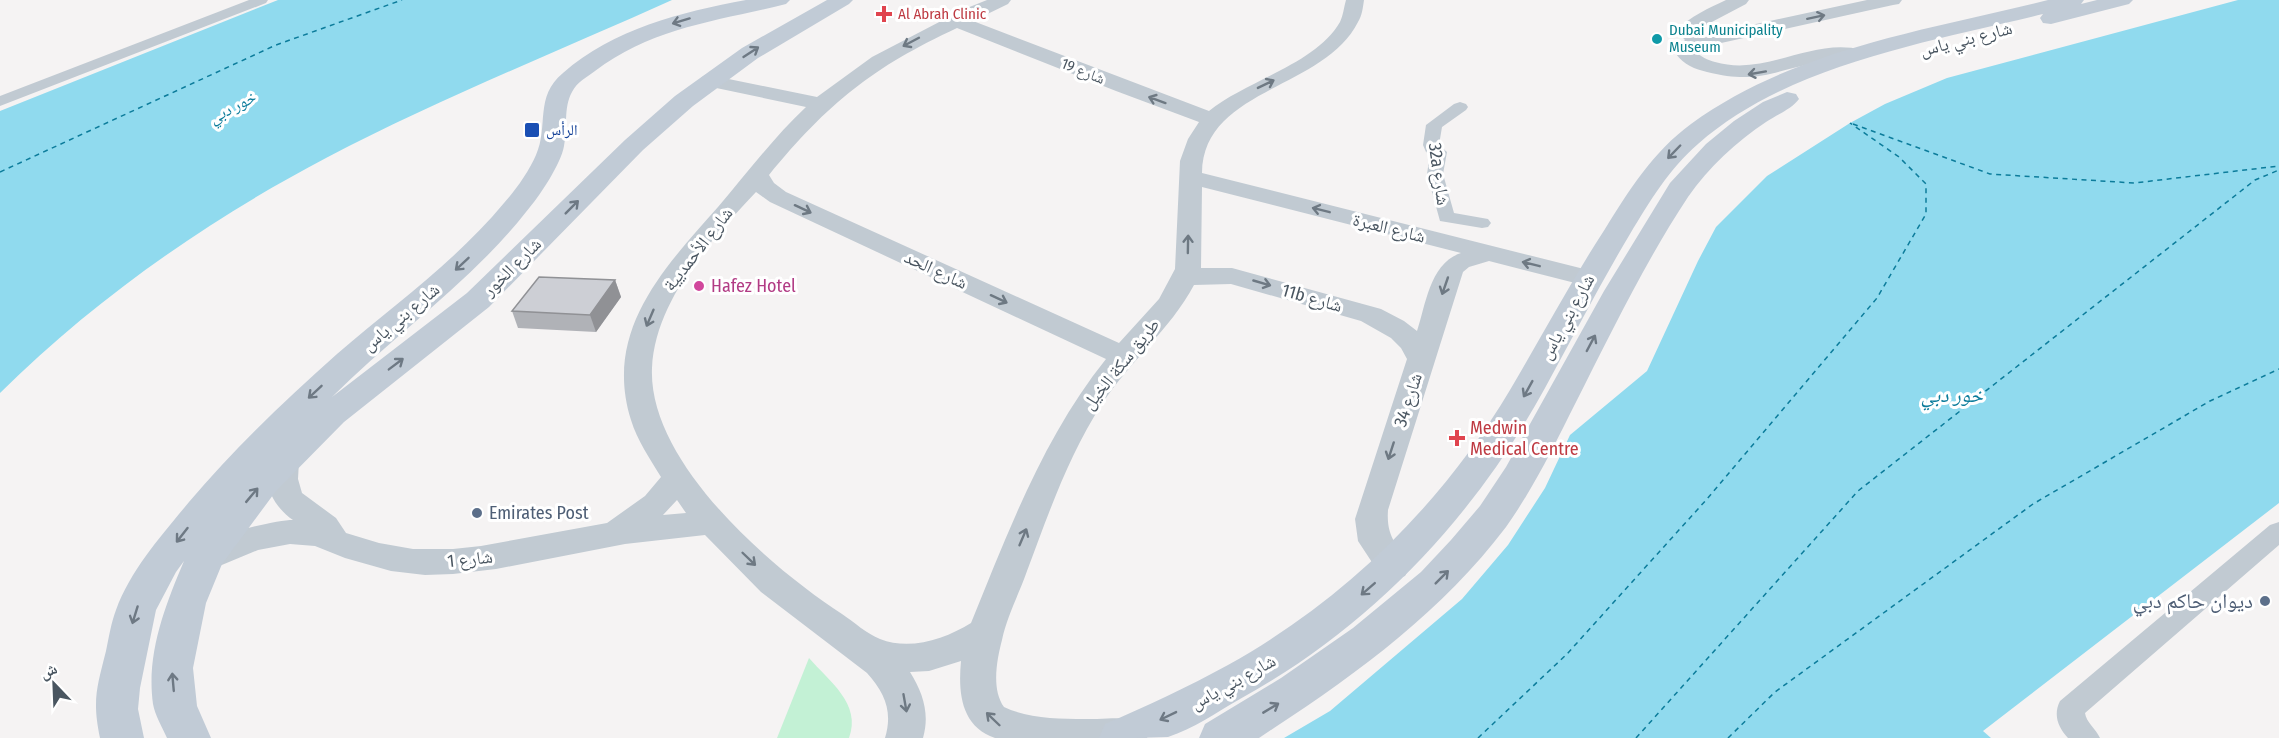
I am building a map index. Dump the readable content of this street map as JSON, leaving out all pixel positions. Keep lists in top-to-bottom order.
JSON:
{
  "streets": {
    "main road": ["شارع بني ياس", "شارع الخور"],
    "street": [
      "شارع 19",
      "32a شارع",
      "شارع العبرة",
      "شارع الأحمديية",
      "شارع الحد",
      "11b شارع",
      "طريق سكة الخيل",
      "شارع 34",
      "شارع 1"
    ]
  },
  "crossings": [
    ["شارع بني ياس", "شارع العبرة"],
    ["شارع بني ياس", "طريق سكة الخيل"],
    ["شارع بني ياس", "شارع 34"],
    ["شارع 19", "شارع الأحمديية"],
    ["شارع 19", "طريق سكة الخيل"],
    ["شارع العبرة", "طريق سكة الخيل"],
    ["شارع العبرة", "شارع 34"],
    ["شارع الأحمديية", "شارع الحد"],
    ["شارع الأحمديية", "شارع 1"],
    ["شارع الخور", "شارع 1"],
    ["شارع الحد", "طريق سكة الخيل"],
    ["11b شارع", "طريق سكة الخيل"],
    ["11b شارع", "شارع 34"]
  ],
  "one_way": [
    "شارع 19",
    "شارع العبرة",
    "شارع الخور",
    "شارع الحد",
    "11b شارع",
    "شارع 34"
  ],
  "water": ["خور دبي"],
  "places": {
    "health": ["Al Abrah Clinic", "Medwin Medical Centre"],
    "other": [
      "Dubai Municipality Museum",
      "Hafez Hotel",
      "Emirates Post",
      "ديوان حاكم دبي"
    ],
    "transit": ["الرأس"]
  },
  "north": "top left"
}
